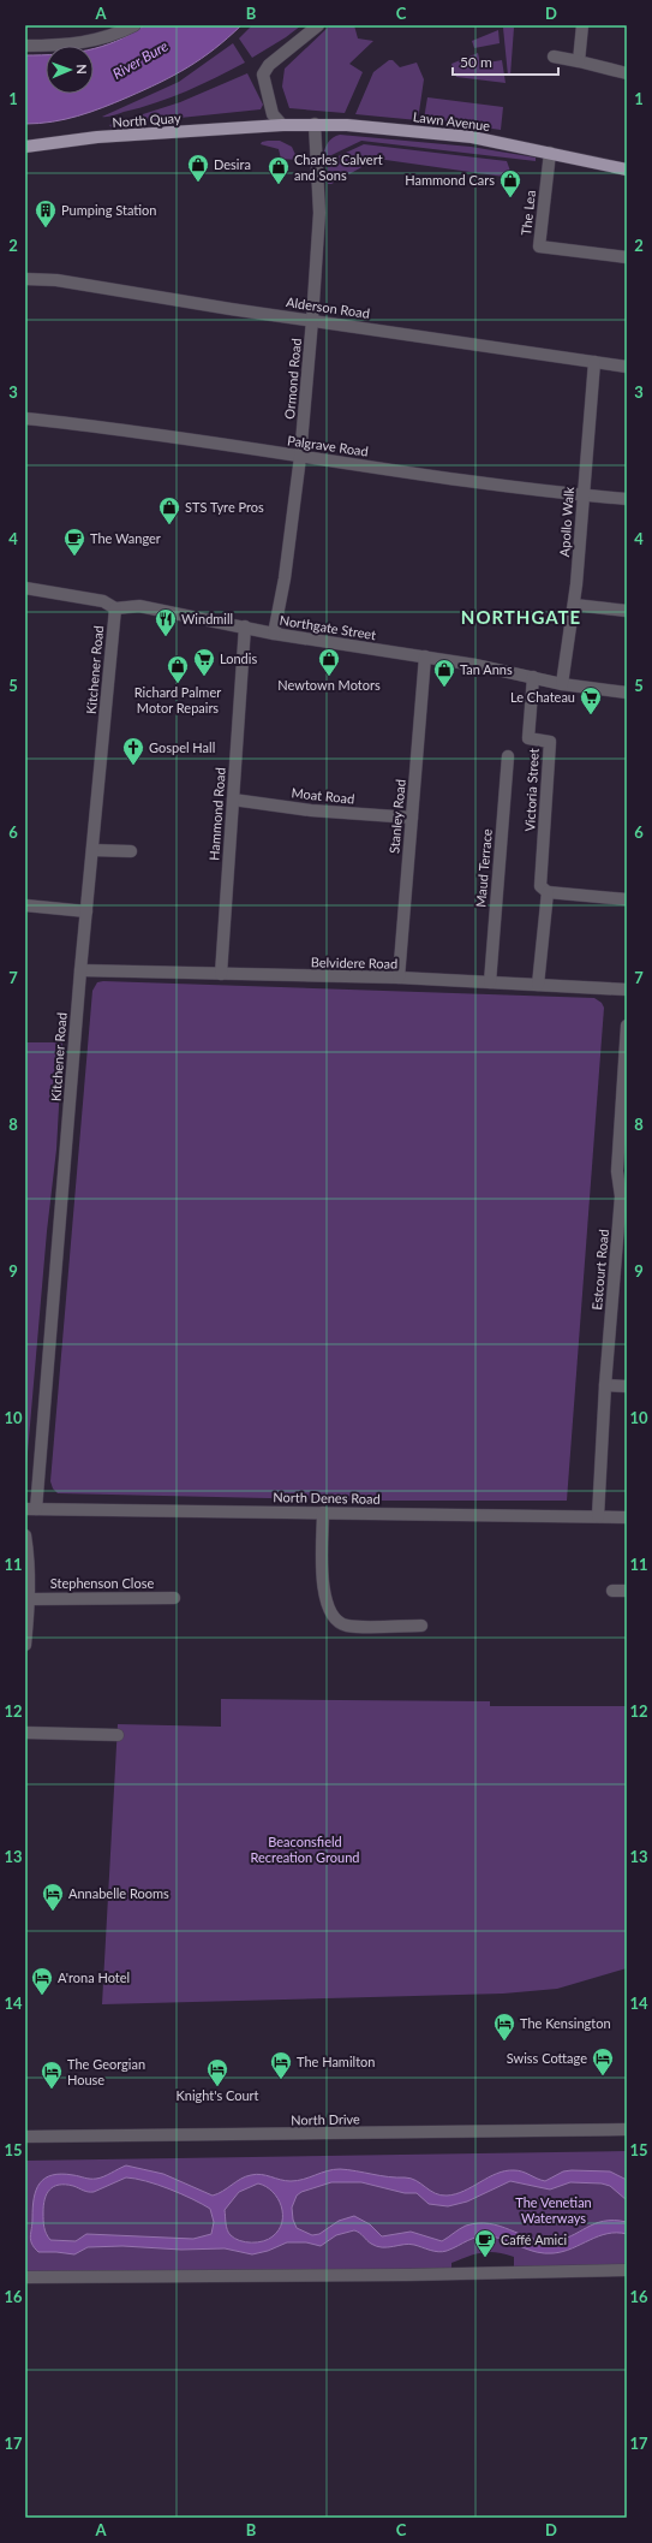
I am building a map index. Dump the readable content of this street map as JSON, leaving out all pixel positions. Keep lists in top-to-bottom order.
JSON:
{
  "streets": {
    "main road": ["North Quay", "Lawn Avenue"],
    "street": [
      "The Lea",
      "Alderson Road",
      "Ormond Road",
      "Palgrave Road",
      "Apollo Walk",
      "Northgate Street",
      "Kitchener Road",
      "Victoria Street",
      "Moat Road",
      "Hammond Road",
      "Stanley Road",
      "Maud Terrace",
      "Belvidere Road",
      "Estcourt Road",
      "North Denes Road",
      "Stephenson Close",
      "North Drive"
    ]
  },
  "crossings": [
    ["North Quay", "Lawn Avenue"],
    ["Lawn Avenue", "The Lea"],
    ["Lawn Avenue", "Ormond Road"],
    ["Alderson Road", "Ormond Road"],
    ["Alderson Road", "Apollo Walk"],
    ["Ormond Road", "Palgrave Road"],
    ["Ormond Road", "Northgate Street"],
    ["Palgrave Road", "Apollo Walk"],
    ["Apollo Walk", "Northgate Street"],
    ["Northgate Street", "Kitchener Road"],
    ["Northgate Street", "Victoria Street"],
    ["Northgate Street", "Hammond Road"],
    ["Northgate Street", "Stanley Road"],
    ["Kitchener Road", "Belvidere Road"],
    ["Kitchener Road", "North Denes Road"],
    ["Moat Road", "Hammond Road"],
    ["Moat Road", "Stanley Road"],
    ["Hammond Road", "Belvidere Road"],
    ["Stanley Road", "Belvidere Road"],
    ["Maud Terrace", "Belvidere Road"],
    ["Estcourt Road", "North Denes Road"]
  ],
  "districts": ["NORTHGATE"],
  "water": ["River Bure"],
  "parks": ["Beaconsfield Recreation Ground", "The Venetian Waterways"],
  "places": {
    "shop": [
      "Desira",
      "Charles Calvert and Sons",
      "Hammond Cars",
      "STS Tyre Pros",
      "Newtown Motors",
      "Richard Palmer Motor Repairs",
      "Tan Anns"
    ],
    "building": ["Pumping Station"],
    "cafe": ["The Wanger", "Caffé Amici"],
    "restaurant": ["Windmill"],
    "supermarket": ["Londis", "Le Chateau"],
    "church": ["Gospel Hall"],
    "hotel": [
      "Annabelle Rooms",
      "A'rona Hotel",
      "The Kensington",
      "Swiss Cottage",
      "The Hamilton",
      "Knight's Court",
      "The Georgian House"
    ]
  },
  "scale_bar": "50 m",
  "north": "right",
  "grid": {
    "columns": [
      "A",
      "B",
      "C",
      "D"
    ],
    "rows": [
      "1",
      "2",
      "3",
      "4",
      "5",
      "6",
      "7",
      "8",
      "9",
      "10",
      "11",
      "12",
      "13",
      "14",
      "15",
      "16",
      "17"
    ]
  }
}
